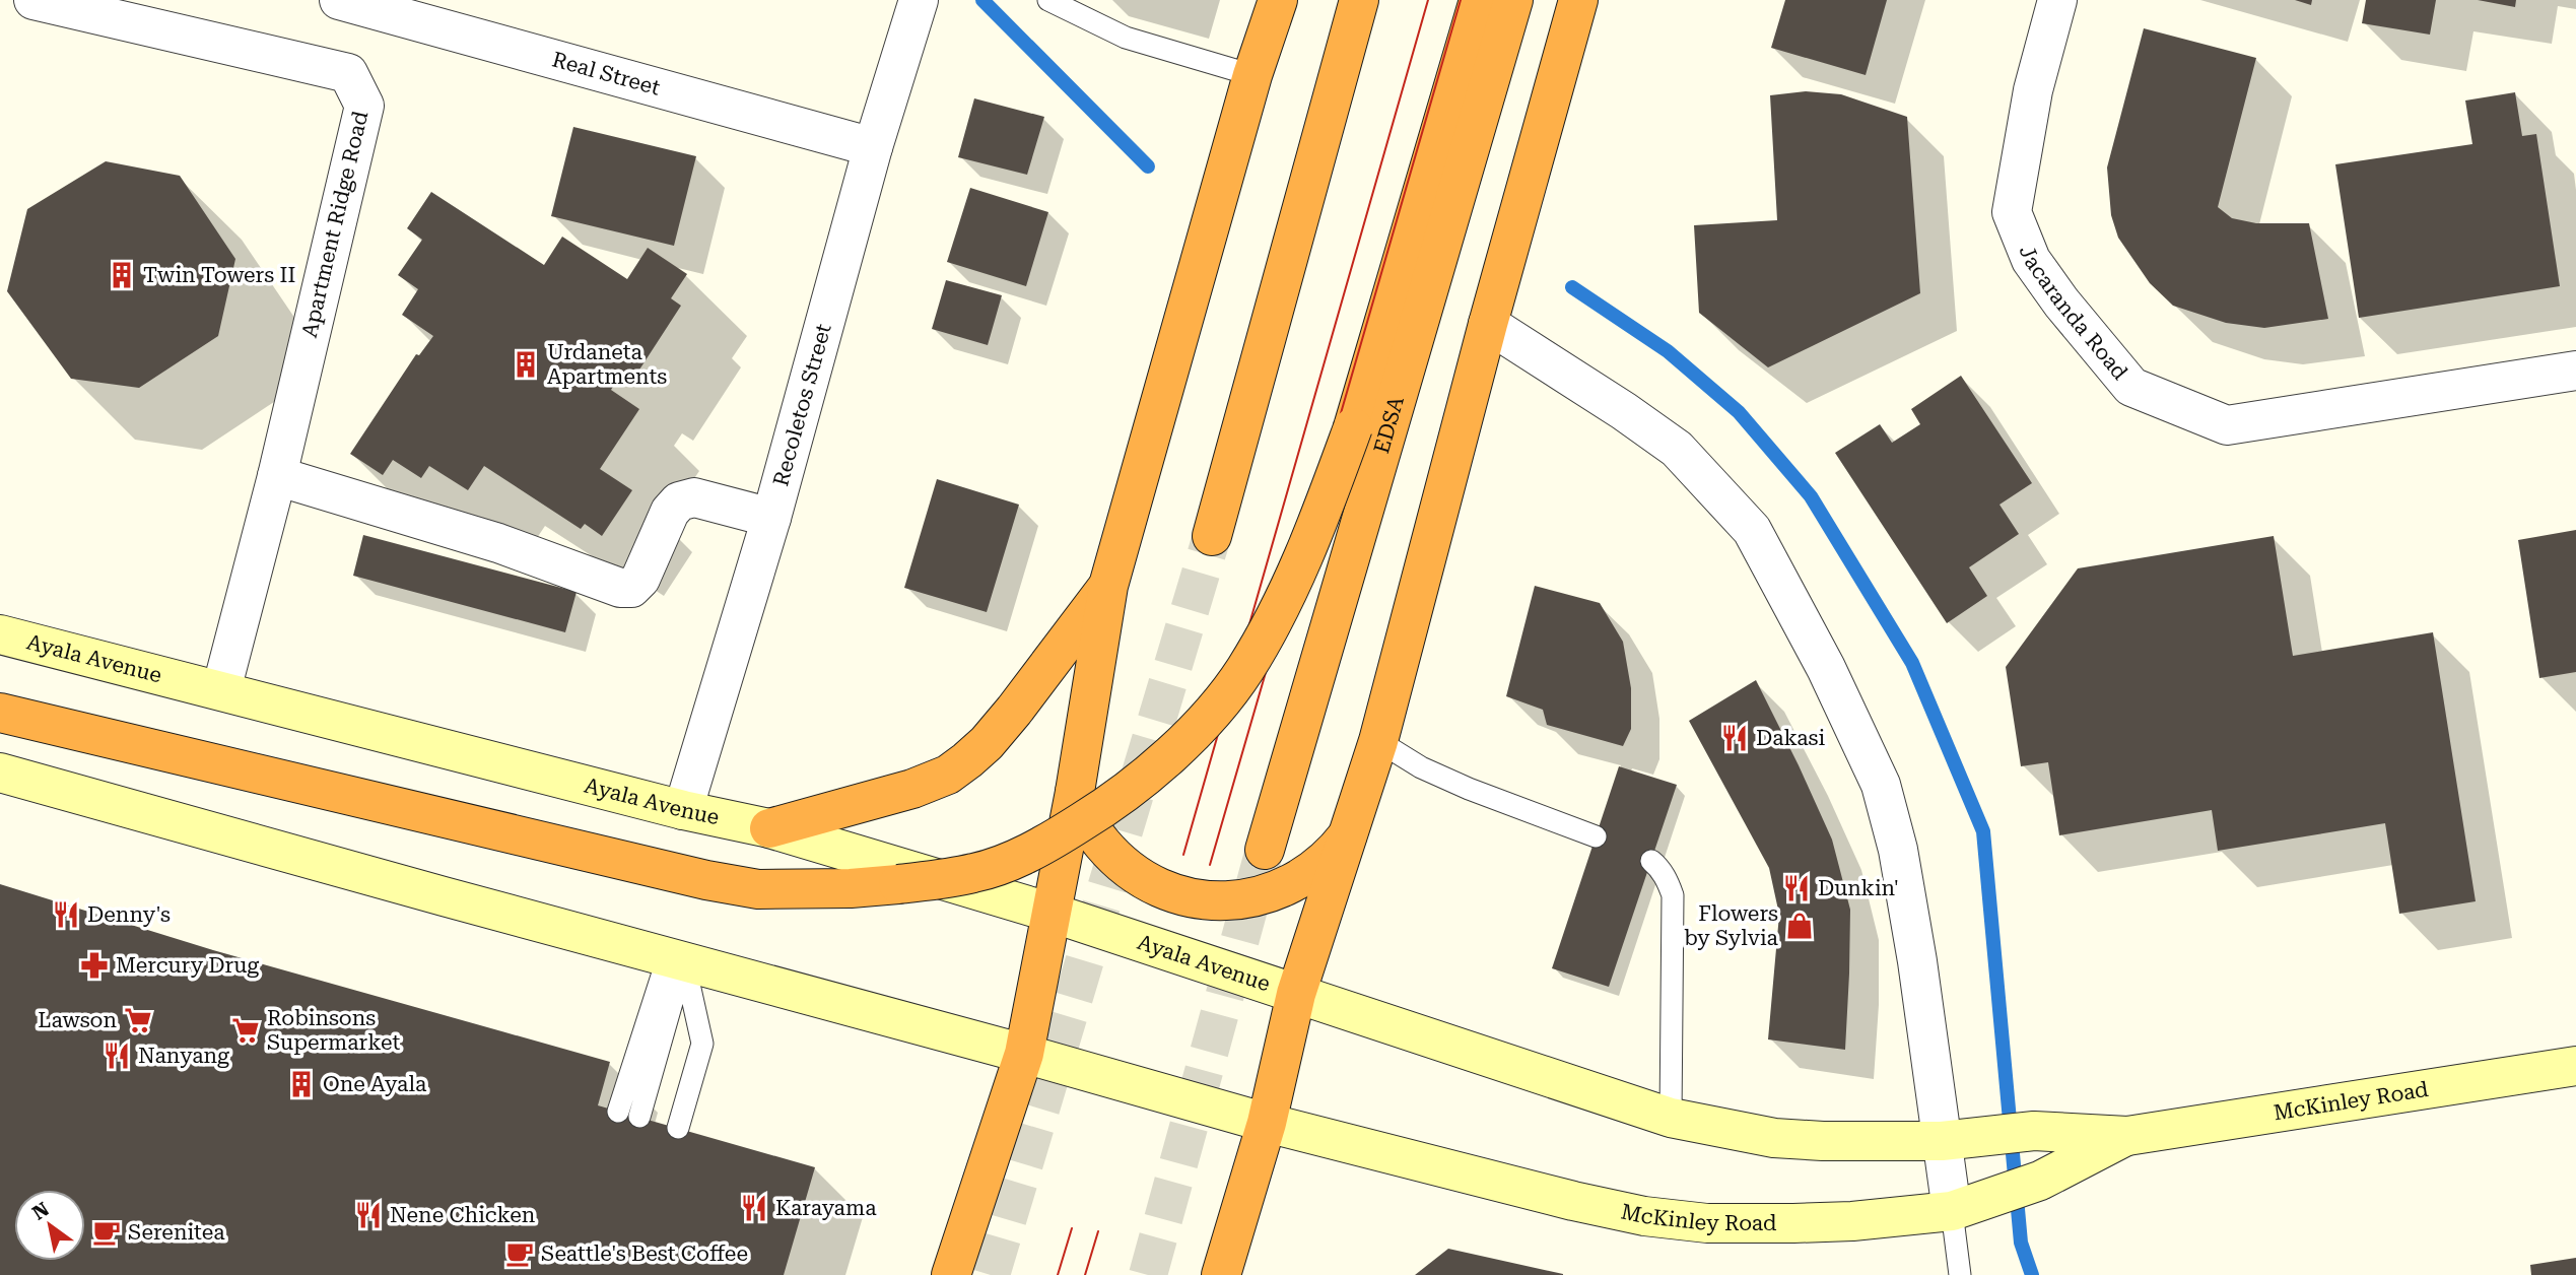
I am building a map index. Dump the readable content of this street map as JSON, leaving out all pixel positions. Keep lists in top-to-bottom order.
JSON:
{
  "streets": {
    "highway": ["EDSA"],
    "main road": ["Ayala Avenue", "McKinley Road"],
    "street": [
      "Real Street",
      "Apartment Ridge Road",
      "Jacaranda Road",
      "Recoletos Street"
    ]
  },
  "crossings": [
    ["Real Street", "Recoletos Street"],
    ["Apartment Ridge Road", "Ayala Avenue"],
    ["Recoletos Street", "Ayala Avenue"],
    ["Ayala Avenue", "McKinley Road"]
  ],
  "places": {
    "building": ["Twin Towers II", "Urdaneta Apartments", "One Ayala"],
    "restaurant": [
      "Dakasi",
      "Dunkin'",
      "Denny's",
      "Nanyang",
      "Karayama",
      "Nene Chicken"
    ],
    "shop": ["Flowers by Sylvia"],
    "pharmacy": ["Mercury Drug"],
    "supermarket": ["Lawson", "Robinsons Supermarket"],
    "cafe": ["Serenitea", "Seattle's Best Coffee"]
  },
  "north": "top left"
}
